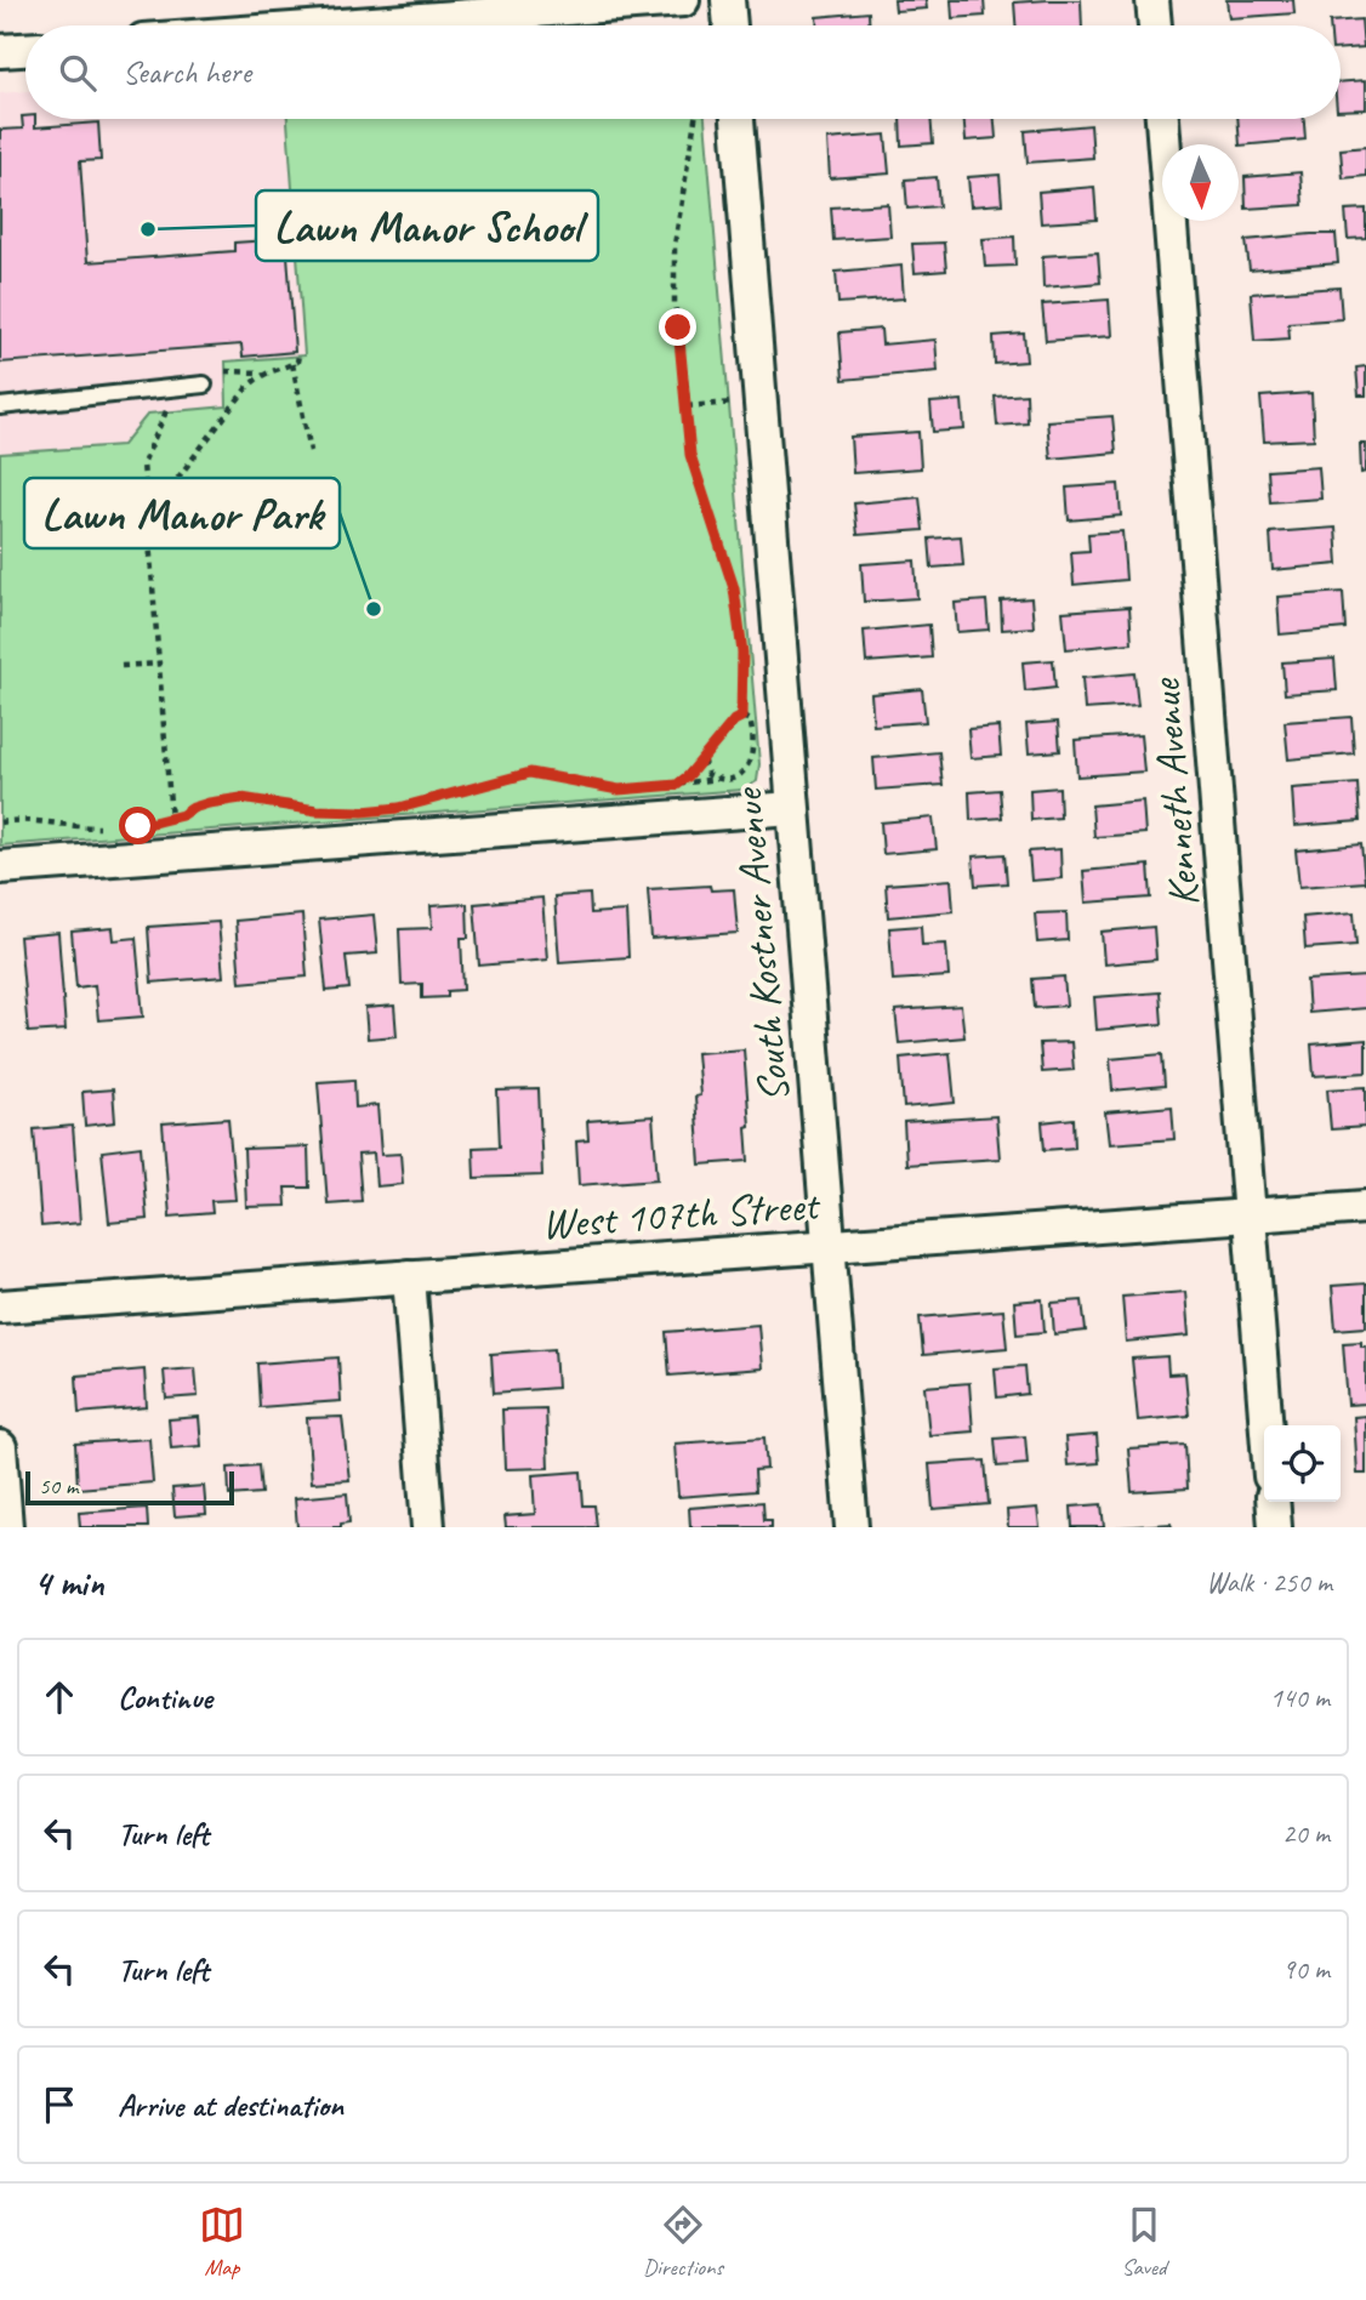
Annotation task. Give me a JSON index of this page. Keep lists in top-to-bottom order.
{
  "streets": {
    "street": ["Kenneth Avenue", "South Kostner Avenue", "West 107th Street"]
  },
  "crossings": [
    ["Kenneth Avenue", "West 107th Street"],
    ["South Kostner Avenue", "West 107th Street"]
  ],
  "places": ["Lawn Manor School", "Lawn Manor Park"],
  "scale_bar": "50 m",
  "north": "bottom",
  "page": {
    "search": "Search here",
    "scale": "50 m",
    "heading": ["4 min", "Walk · 250 m"],
    "list": [
      ["Continue", "140 m"],
      ["Turn left", "20 m"],
      ["Turn left", "90 m"],
      "Arrive at destination"
    ],
    "nav": ["Map", "Directions", "Saved"]
  }
}
